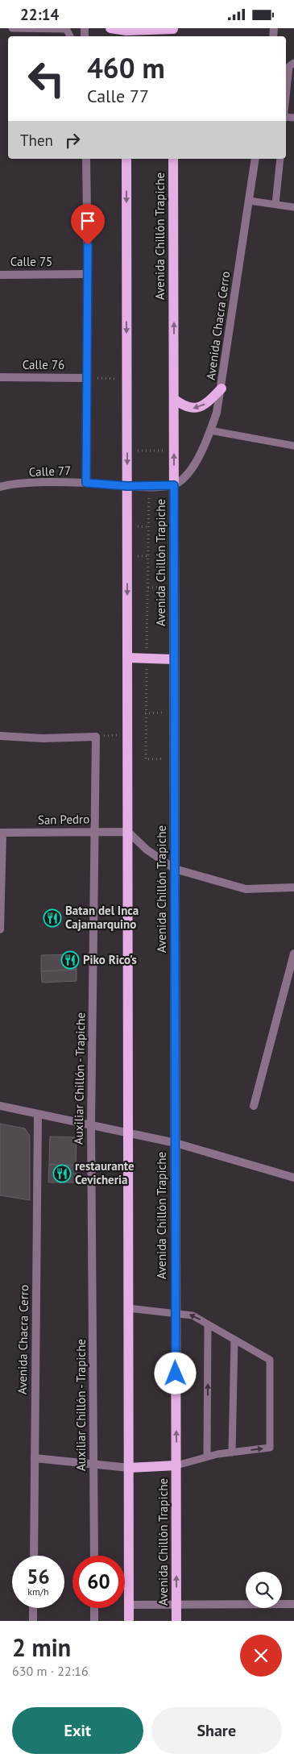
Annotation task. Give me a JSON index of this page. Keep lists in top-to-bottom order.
{
  "streets": {
    "main road": ["Avenida Chillón Trapiche"],
    "street": [
      "Calle 75",
      "Avenida Chacra Cerro",
      "Calle 76",
      "Calle 77",
      "San Pedro",
      "Auxiliar Chillón - Trapiche"
    ]
  },
  "crossings": [
    ["Avenida Chillón Trapiche", "Avenida Chacra Cerro"],
    ["Avenida Chillón Trapiche", "Calle 77"],
    ["Avenida Chacra Cerro", "Calle 77"],
    ["San Pedro", "Auxiliar Chillón - Trapiche"]
  ],
  "places": {
    "restaurant": ["Batan del Inca Cajamarquino", "Piko Rico's", "restaurante Cevicheria"]
  },
  "page": {
    "status": "22:14",
    "turn": ["460 m", "Calle 77"],
    "then": "Then",
    "speed": "56 km/h",
    "limit": "60",
    "heading": ["2 min", "630 m · 22:16"],
    "buttons": ["Exit", "Share"]
  }
}
